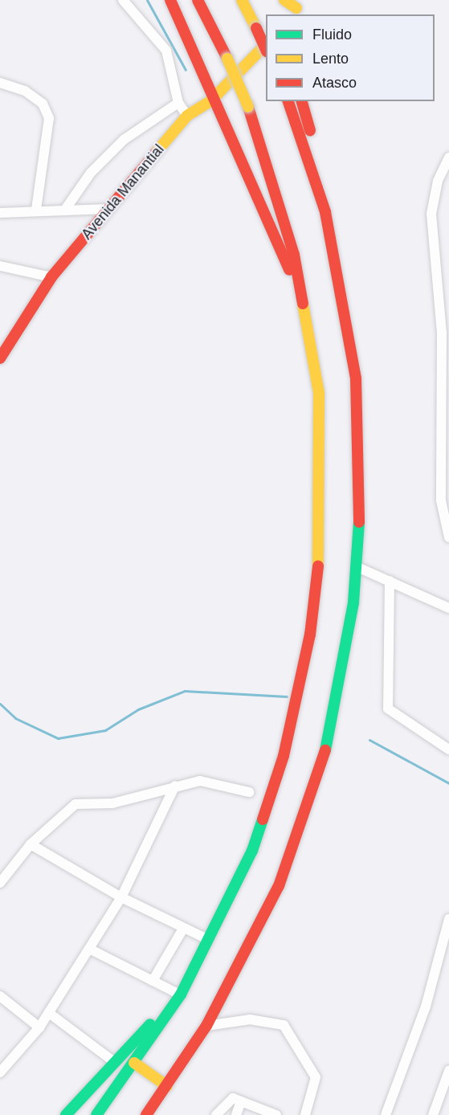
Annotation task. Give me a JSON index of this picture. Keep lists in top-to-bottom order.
{
  "streets": {
    "main road": ["Avenida Manantial"]
  },
  "legend": ["Fluido", "Lento", "Atasco"]
}
